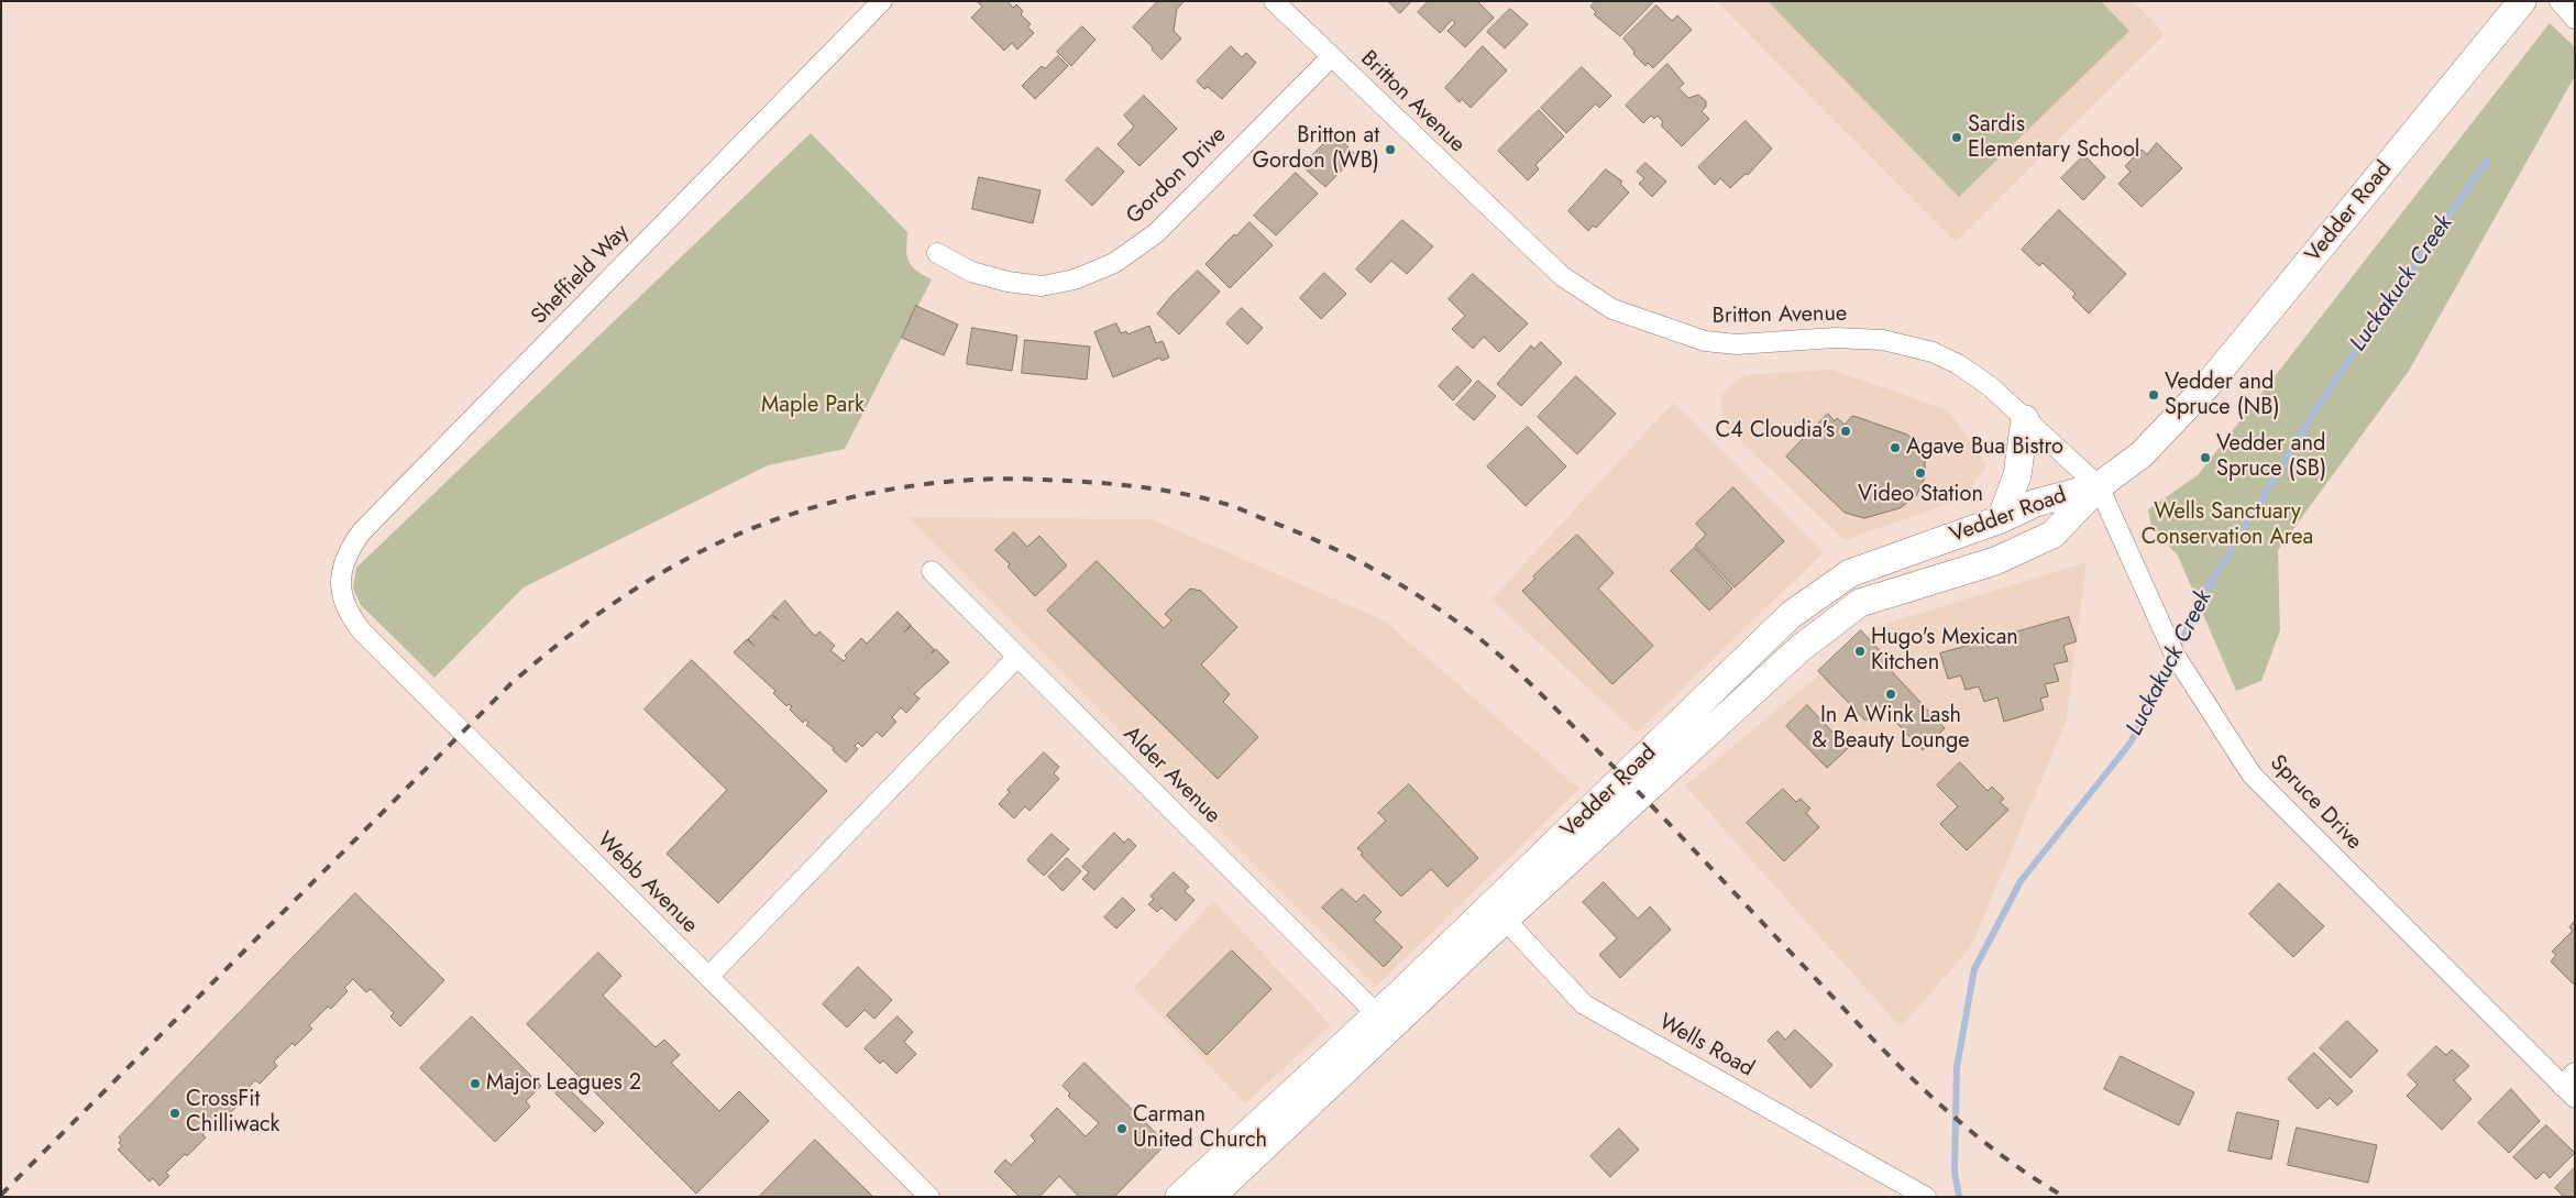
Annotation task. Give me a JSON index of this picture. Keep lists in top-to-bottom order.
{
  "streets": {
    "main road": ["Vedder Road"],
    "street": [
      "Britton Avenue",
      "Gordon Drive",
      "Sheffield Way",
      "Alder Avenue",
      "Spruce Drive",
      "Webb Avenue",
      "Wells Road"
    ]
  },
  "crossings": [
    ["Britton Avenue", "Gordon Drive"],
    ["Britton Avenue", "Vedder Road"],
    ["Britton Avenue", "Spruce Drive"],
    ["Vedder Road", "Alder Avenue"],
    ["Vedder Road", "Spruce Drive"],
    ["Vedder Road", "Wells Road"],
    ["Sheffield Way", "Webb Avenue"]
  ],
  "water": ["Luckakuck Creek"],
  "parks": ["Maple Park", "Wells Sanctuary Conservation Area"],
  "places": [
    "Sardis Elementary School",
    "Britton at Gordon (WB)",
    "Vedder and Spruce (NB)",
    "C4 Cloudia's",
    "Agave Bua Bistro",
    "Vedder and Spruce (SB)",
    "Video Station",
    "Hugo's Mexican Kitchen",
    "In A Wink Lash & Beauty Lounge",
    "Major Leagues 2",
    "CrossFit Chilliwack",
    "Carman United Church"
  ]
}
